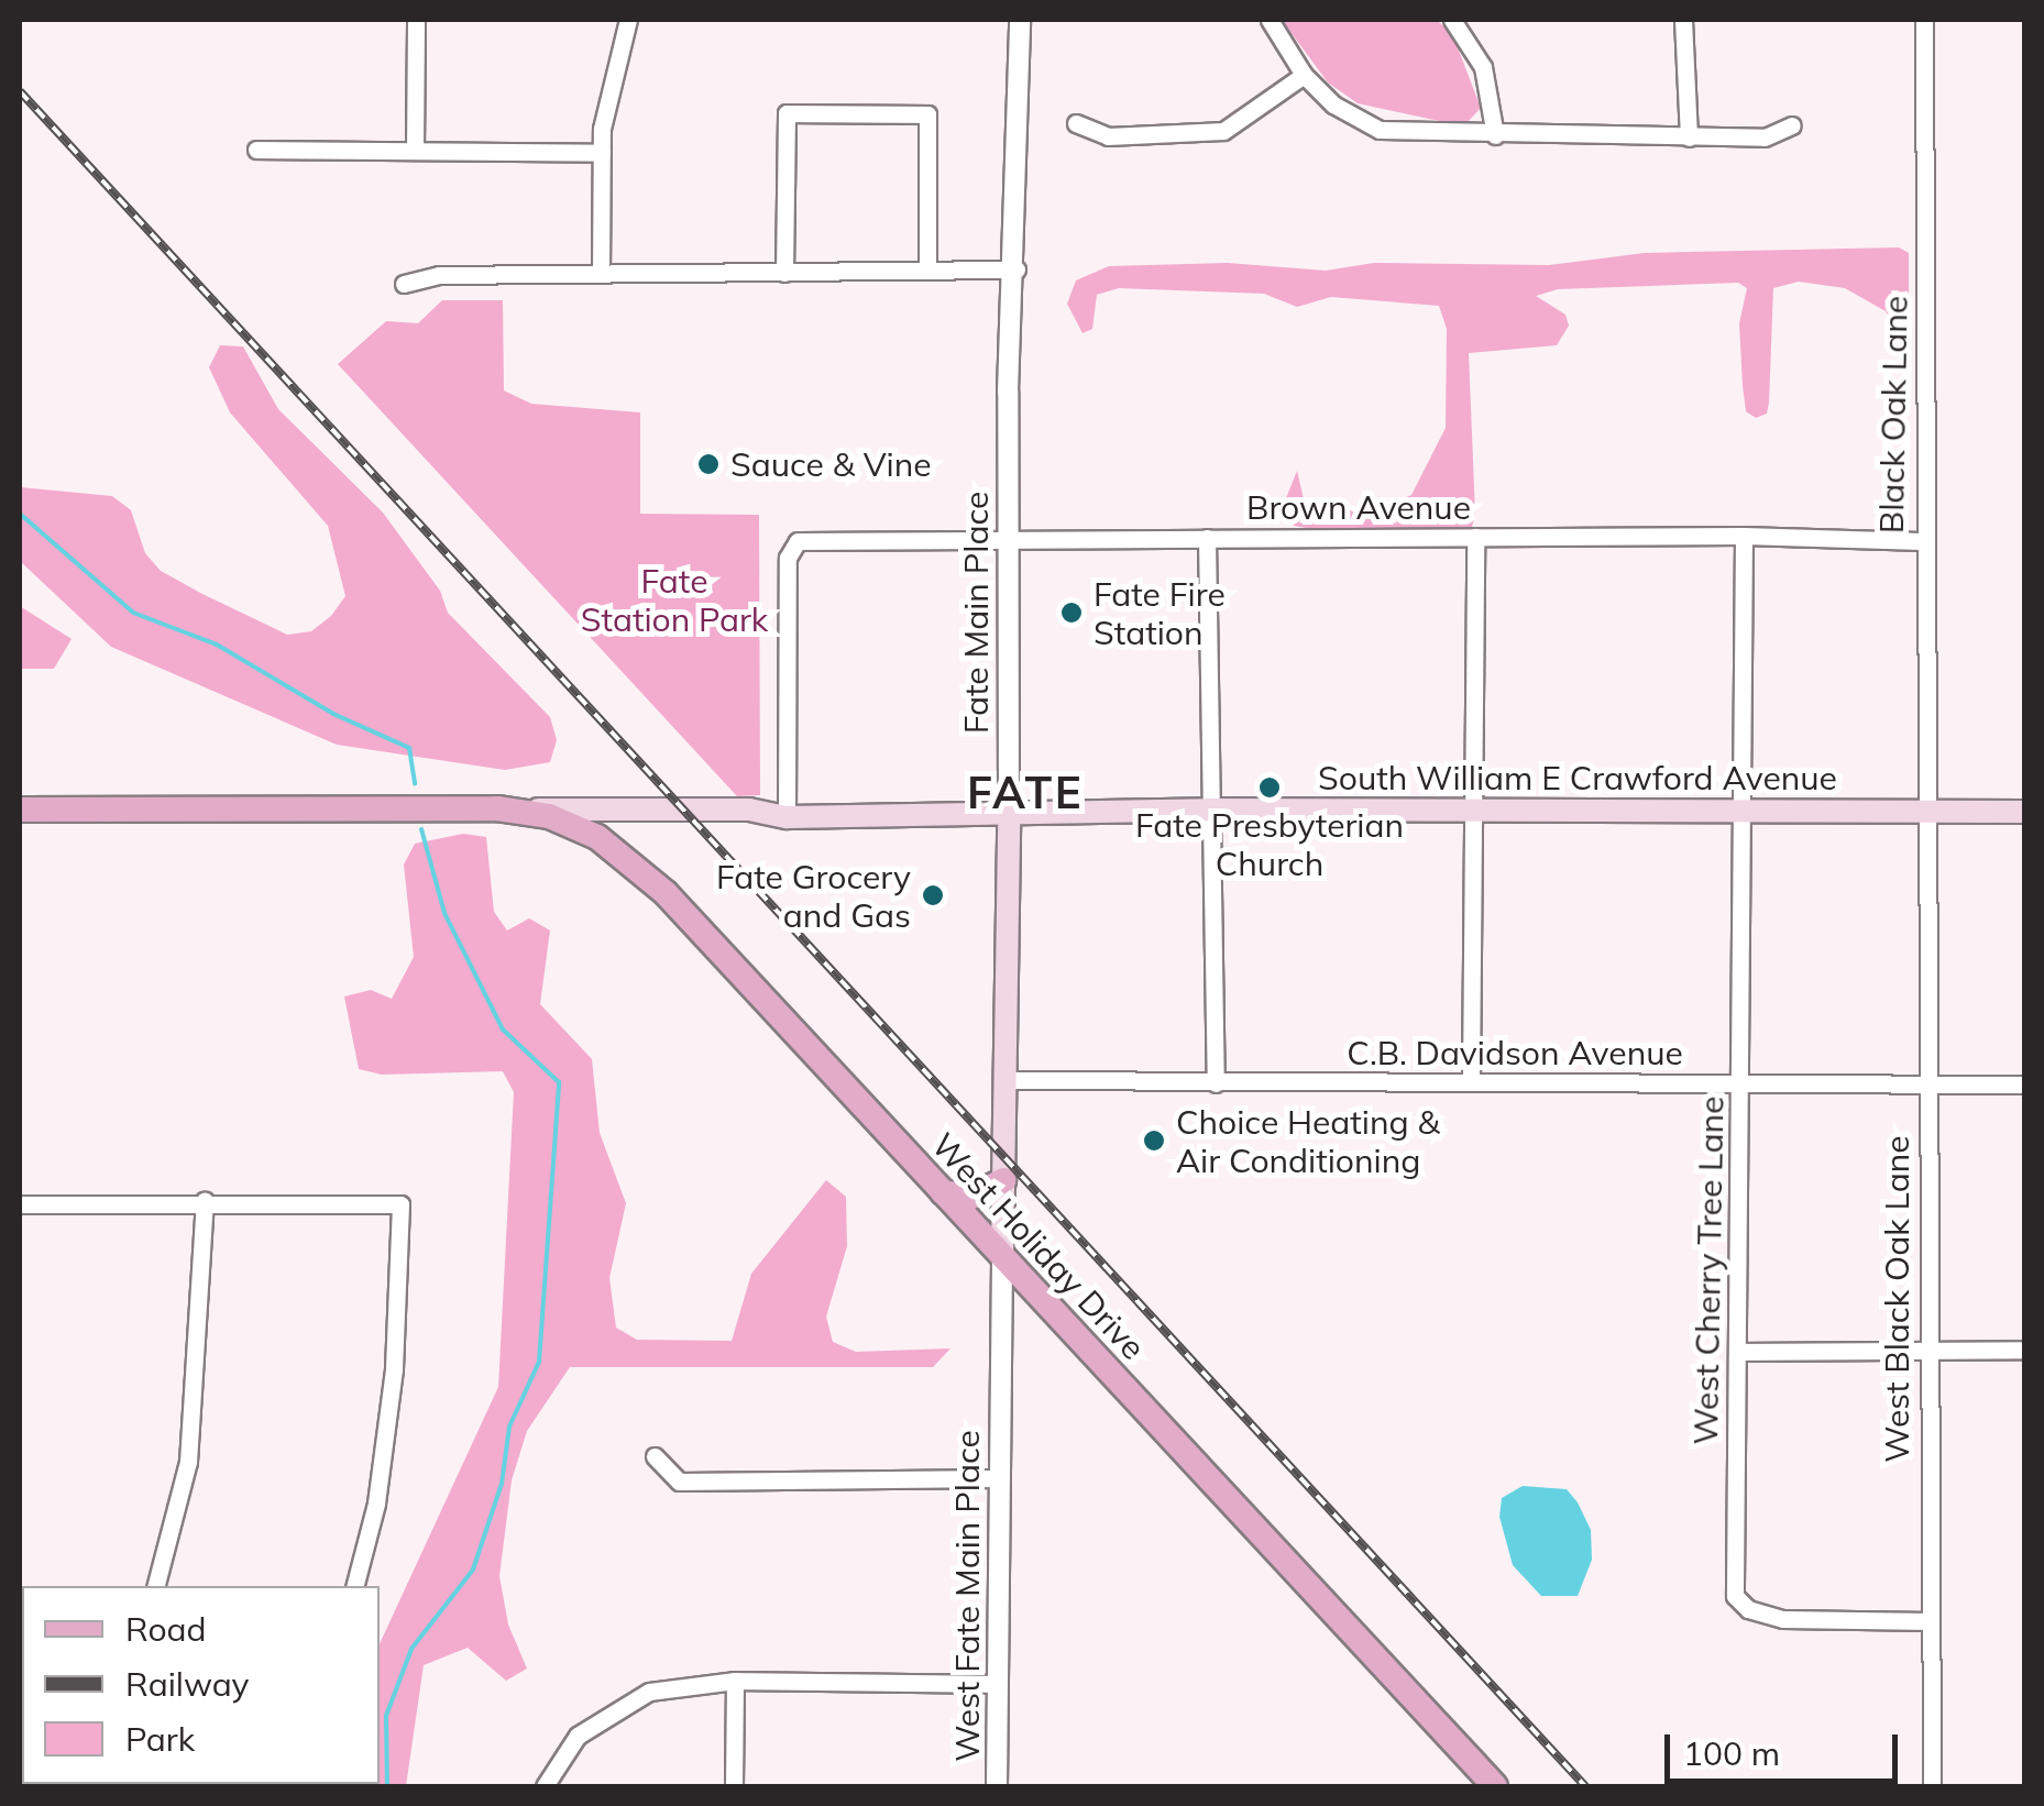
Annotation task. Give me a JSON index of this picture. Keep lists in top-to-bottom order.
{
  "streets": {
    "main road": ["Fate Main Place", "South William E Crawford Avenue", "West Holiday Drive"],
    "street": [
      "Black Oak Lane",
      "Brown Avenue",
      "C.B. Davidson Avenue",
      "West Cherry Tree Lane",
      "West Black Oak Lane",
      "West Fate Main Place"
    ]
  },
  "crossings": [
    ["Black Oak Lane", "Brown Avenue"],
    ["Black Oak Lane", "South William E Crawford Avenue"],
    ["Black Oak Lane", "West Black Oak Lane"],
    ["Brown Avenue", "Fate Main Place"],
    ["Brown Avenue", "South William E Crawford Avenue"],
    ["Brown Avenue", "West Cherry Tree Lane"],
    ["Fate Main Place", "South William E Crawford Avenue"],
    ["Fate Main Place", "C.B. Davidson Avenue"],
    ["Fate Main Place", "West Holiday Drive"],
    ["Fate Main Place", "West Fate Main Place"],
    ["South William E Crawford Avenue", "West Holiday Drive"],
    ["South William E Crawford Avenue", "West Cherry Tree Lane"],
    ["South William E Crawford Avenue", "West Black Oak Lane"],
    ["C.B. Davidson Avenue", "West Cherry Tree Lane"],
    ["C.B. Davidson Avenue", "West Black Oak Lane"],
    ["West Cherry Tree Lane", "West Black Oak Lane"]
  ],
  "districts": ["FATE"],
  "parks": ["Fate Station Park"],
  "places": [
    "Sauce & Vine",
    "Fate Fire Station",
    "Fate Presbyterian Church",
    "Fate Grocery and Gas",
    "Choice Heating & Air Conditioning"
  ],
  "legend": ["Road", "Railway", "Park"],
  "scale_bar": "100 m"
}
